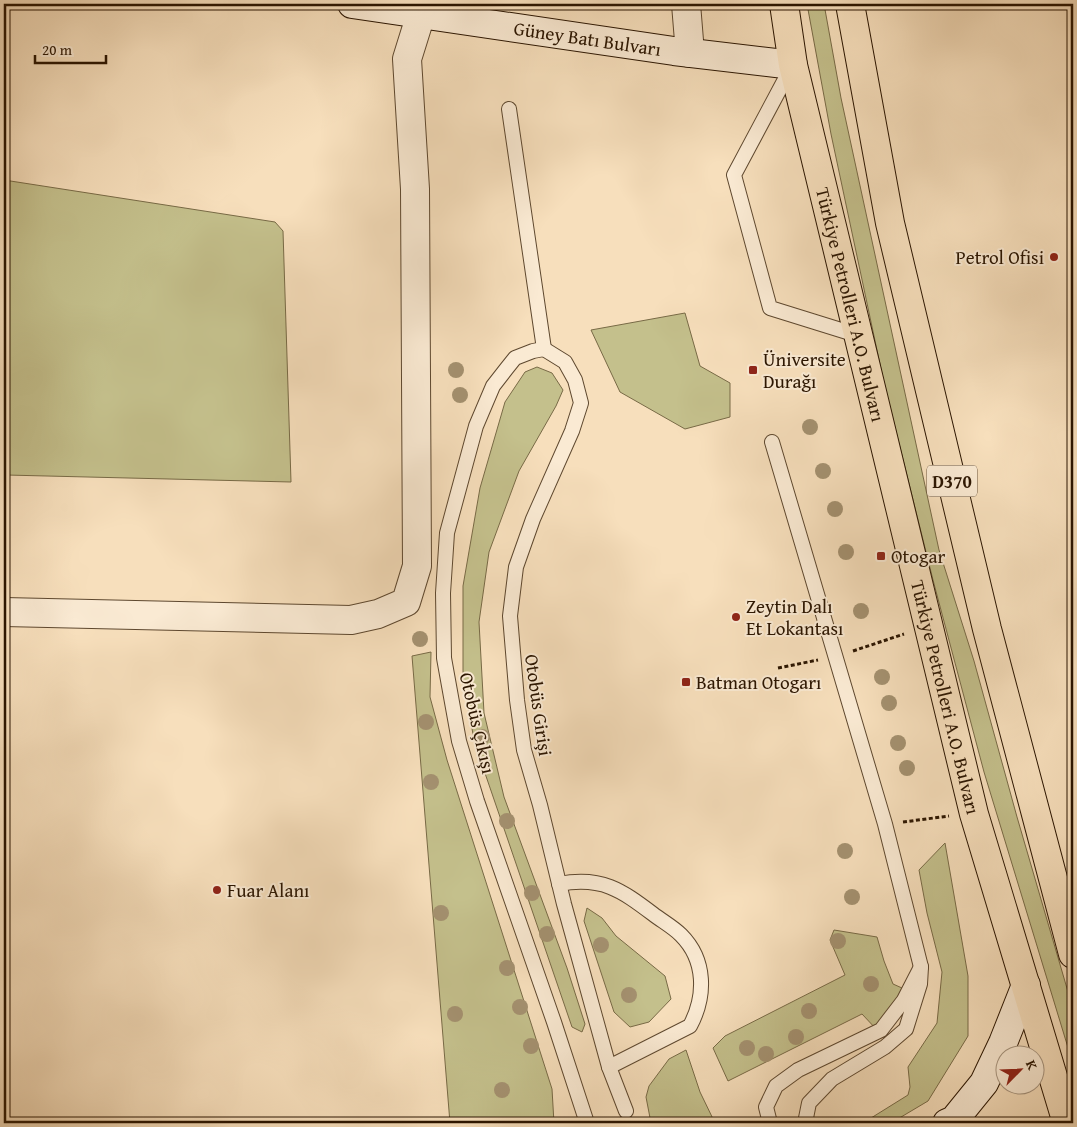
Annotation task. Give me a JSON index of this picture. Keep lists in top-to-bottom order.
{
  "streets": {
    "highway": ["Türkiye Petrolleri A.O. Bulvarı", "D370"],
    "street": ["Güney Batı Bulvarı"],
    "lane": ["Otobüs Girişi", "Otobüs Çıkışı"]
  },
  "crossings": [
    ["Güney Batı Bulvarı", "Türkiye Petrolleri A.O. Bulvarı"],
    ["Otobüs Girişi", "Otobüs Çıkışı"]
  ],
  "places": {
    "other": ["Petrol Ofisi", "Zeytin Dalı Et Lokantası", "Fuar Alanı"],
    "transit": ["Üniversite Durağı", "Otogar", "Batman Otogarı"]
  },
  "scale_bar": "20 m",
  "north": "top right"
}
